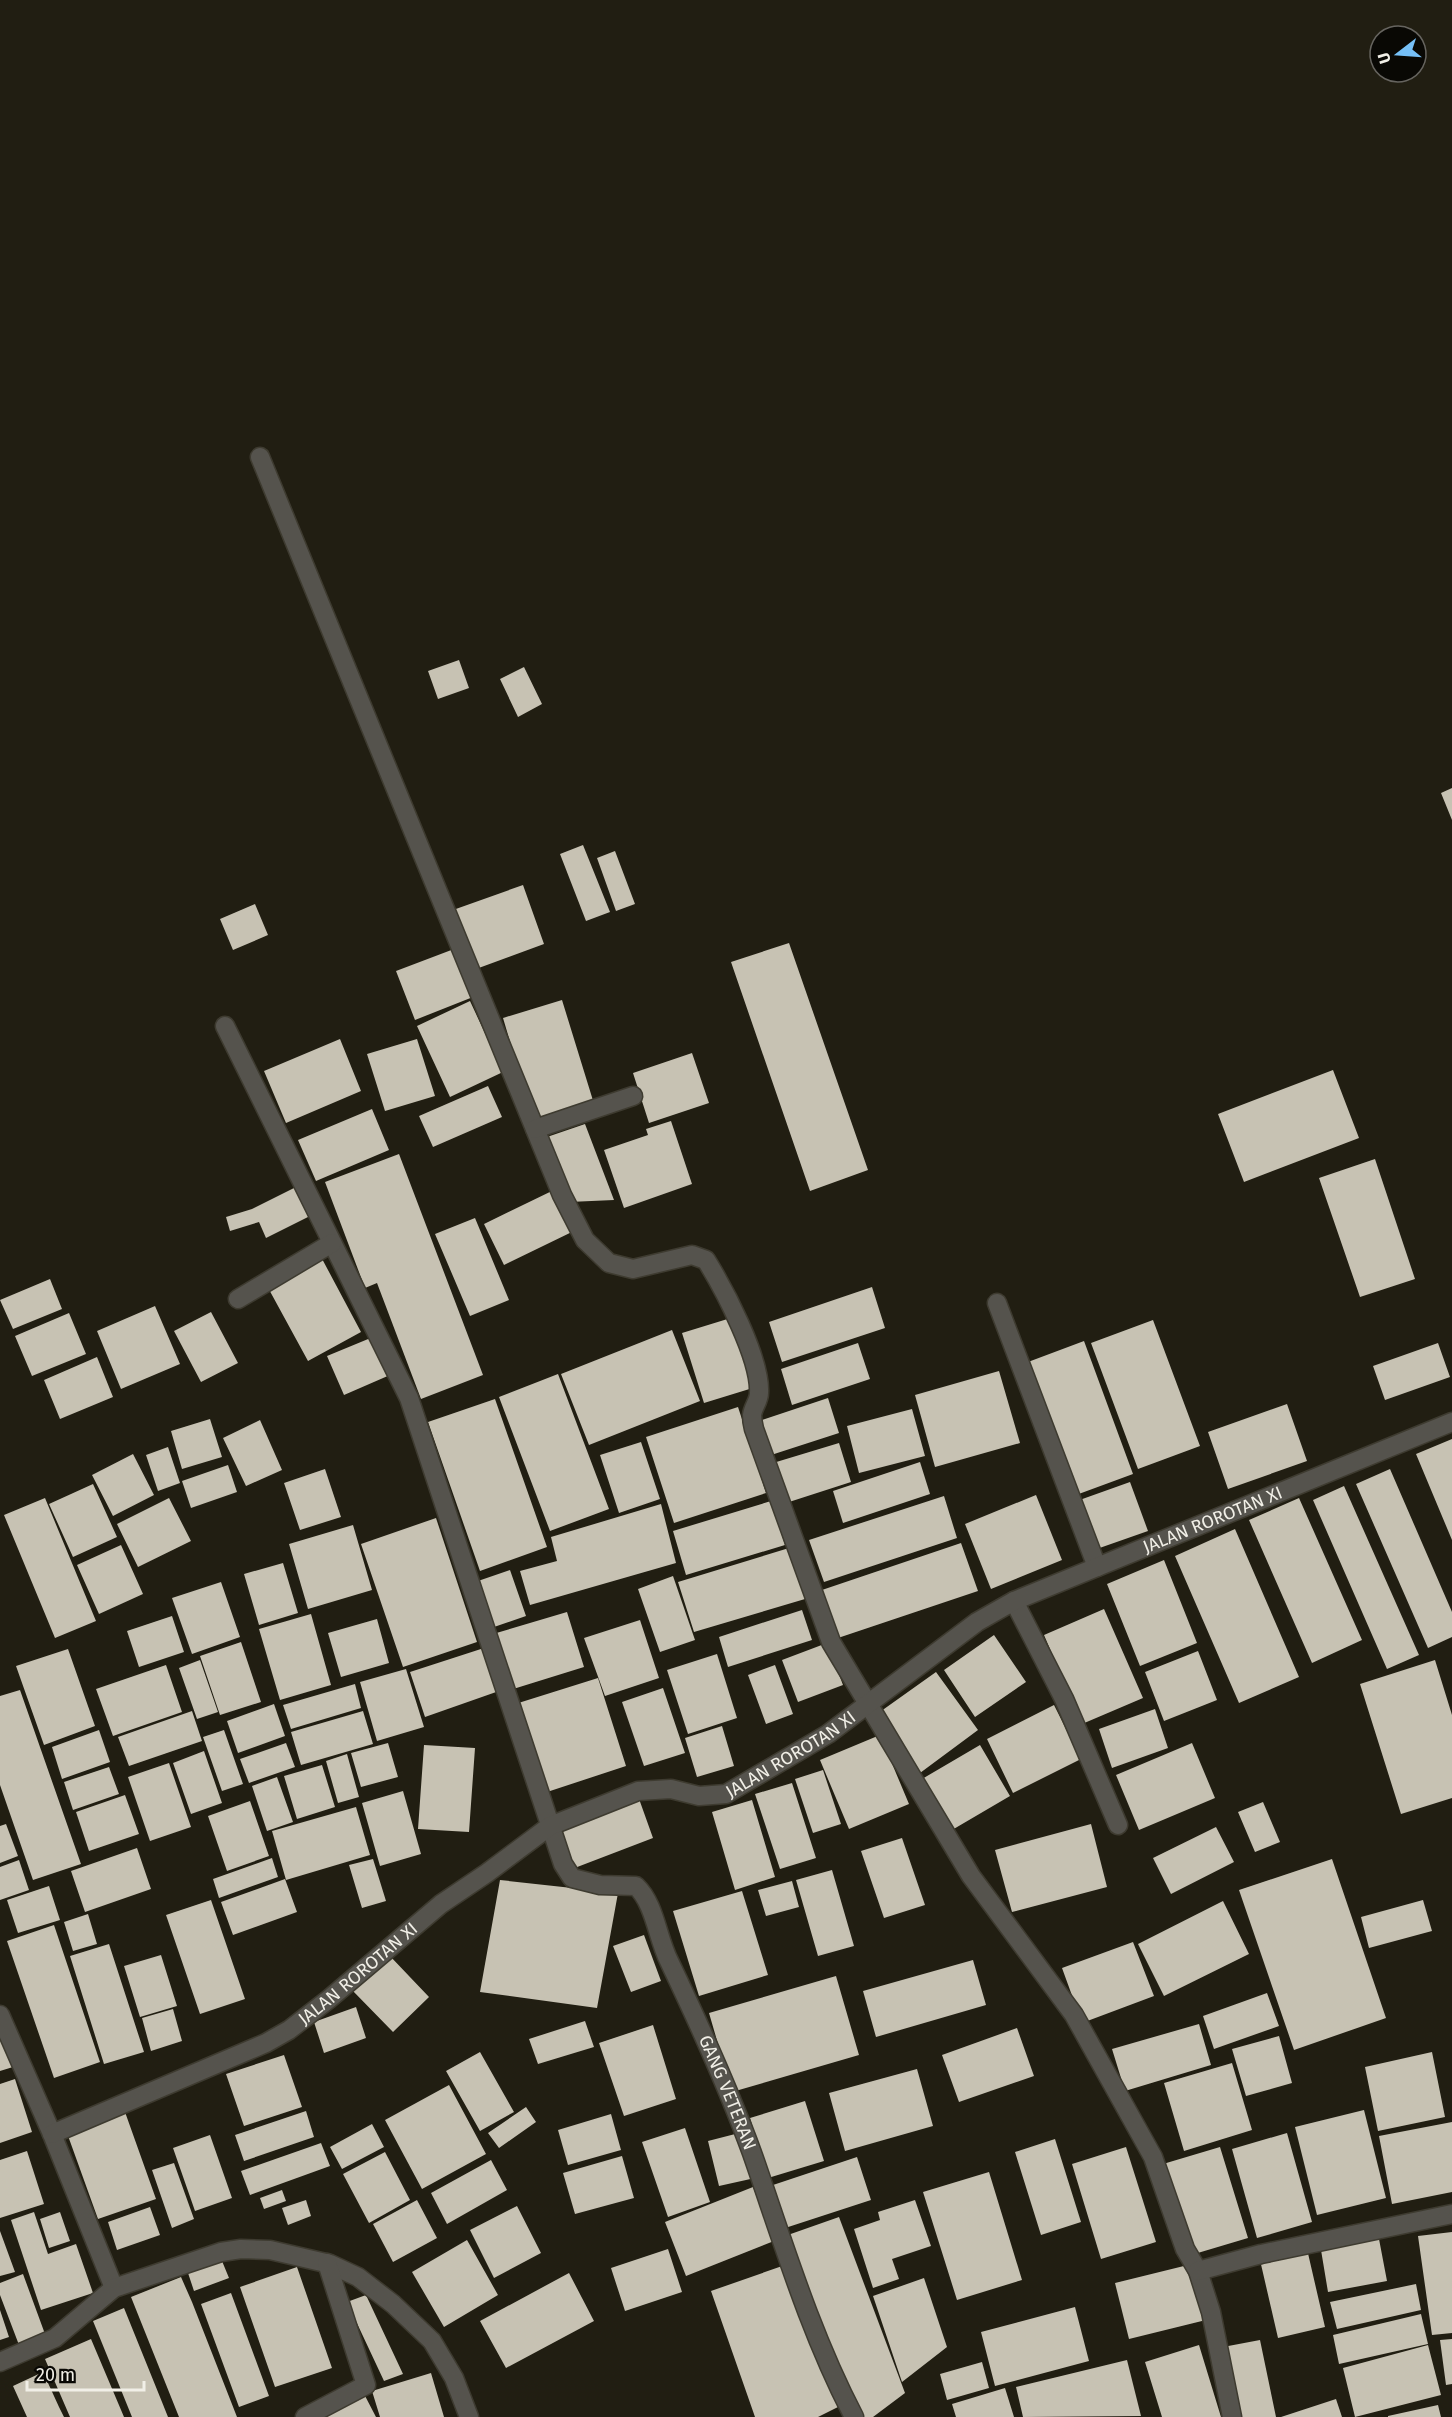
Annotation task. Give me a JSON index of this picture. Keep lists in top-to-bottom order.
{
  "streets": {
    "street": ["JALAN ROROTAN XI", "GANG VETERAN"]
  },
  "crossings": [
    ["JALAN ROROTAN XI", "GANG VETERAN"]
  ],
  "scale_bar": "20 m",
  "north": "left"
}
